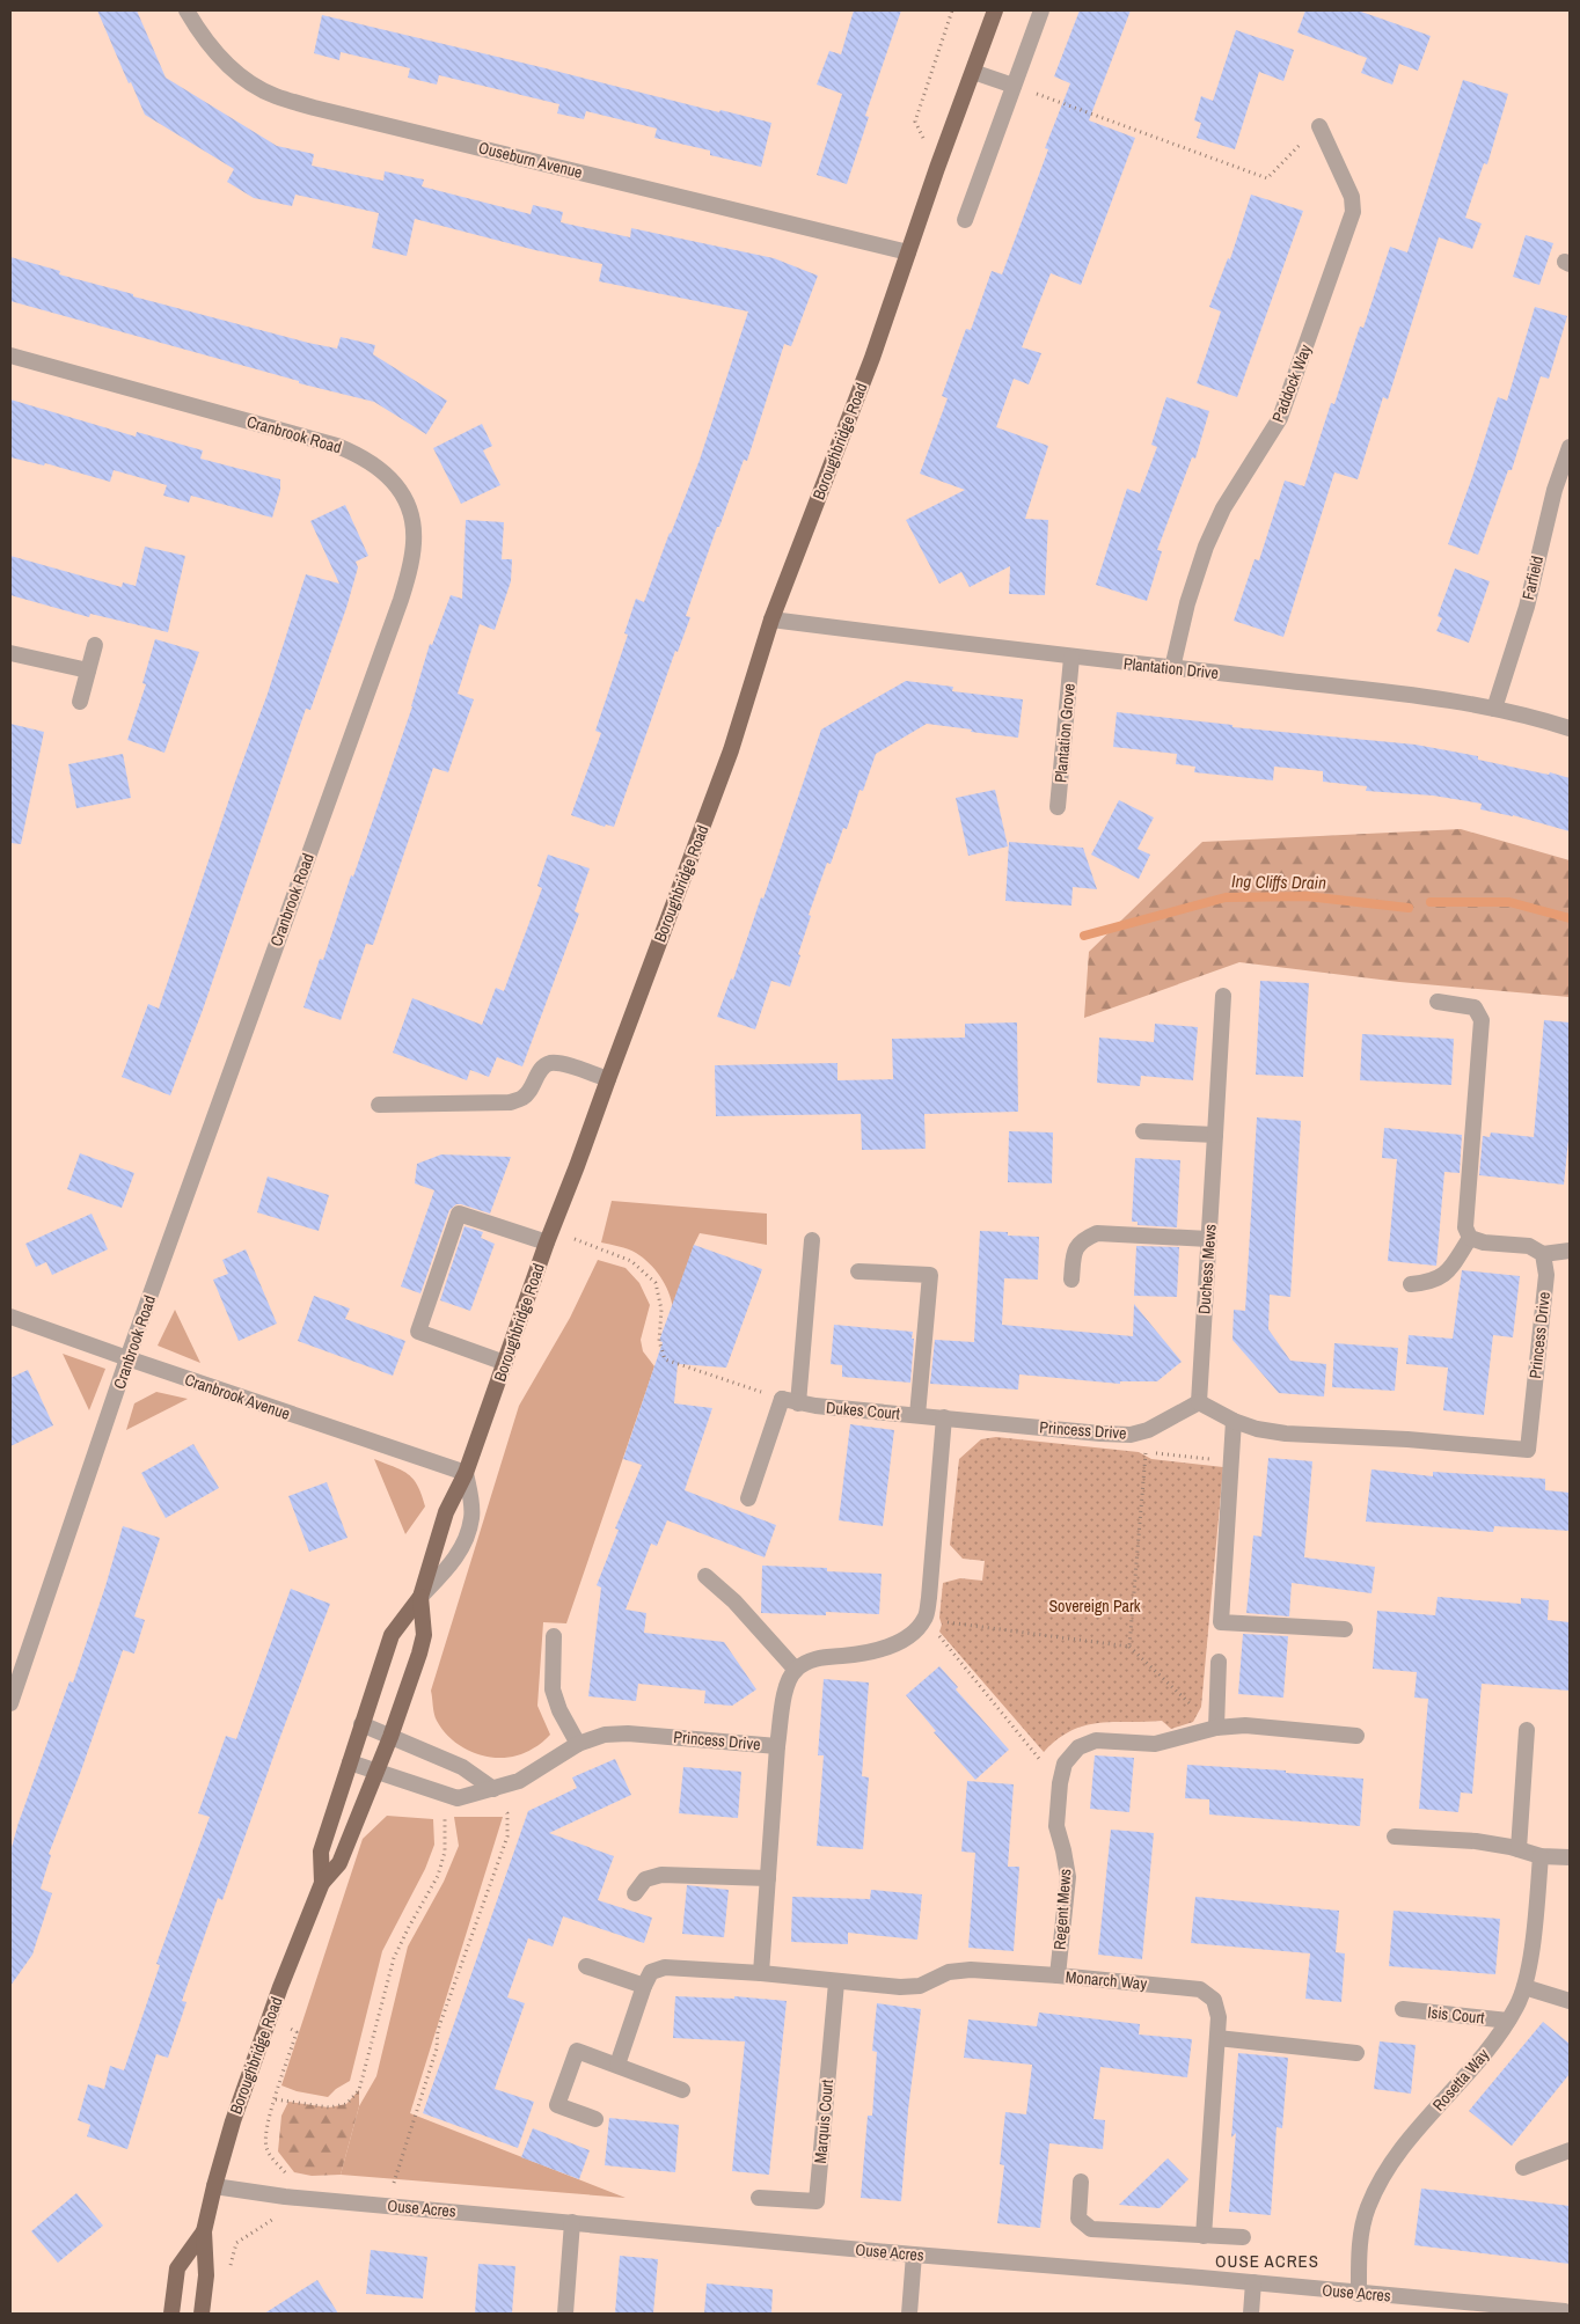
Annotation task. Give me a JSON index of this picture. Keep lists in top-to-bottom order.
{
  "streets": {
    "main road": ["Boroughbridge Road"],
    "street": [
      "Ouseburn Avenue",
      "Paddock Way",
      "Cranbrook Road",
      "Farfield",
      "Plantation Drive",
      "Plantation Grove",
      "Duchess Mews",
      "Princess Drive",
      "Cranbrook Avenue",
      "Dukes Court",
      "Regent Mews",
      "Monarch Way",
      "Isis Court",
      "Rosetta Way",
      "Marquis Court",
      "Ouse Acres"
    ]
  },
  "crossings": [
    ["Ouseburn Avenue", "Boroughbridge Road"],
    ["Paddock Way", "Plantation Drive"],
    ["Cranbrook Road", "Cranbrook Avenue"],
    ["Boroughbridge Road", "Plantation Drive"],
    ["Boroughbridge Road", "Princess Drive"],
    ["Boroughbridge Road", "Cranbrook Avenue"],
    ["Boroughbridge Road", "Ouse Acres"],
    ["Farfield", "Plantation Drive"],
    ["Plantation Drive", "Plantation Grove"],
    ["Duchess Mews", "Princess Drive"],
    ["Princess Drive", "Dukes Court"],
    ["Regent Mews", "Monarch Way"],
    ["Monarch Way", "Marquis Court"],
    ["Isis Court", "Rosetta Way"],
    ["Rosetta Way", "Ouse Acres"]
  ],
  "districts": ["OUSE ACRES"],
  "water": ["Ing Cliffs Drain"],
  "parks": ["Sovereign Park"]
}
